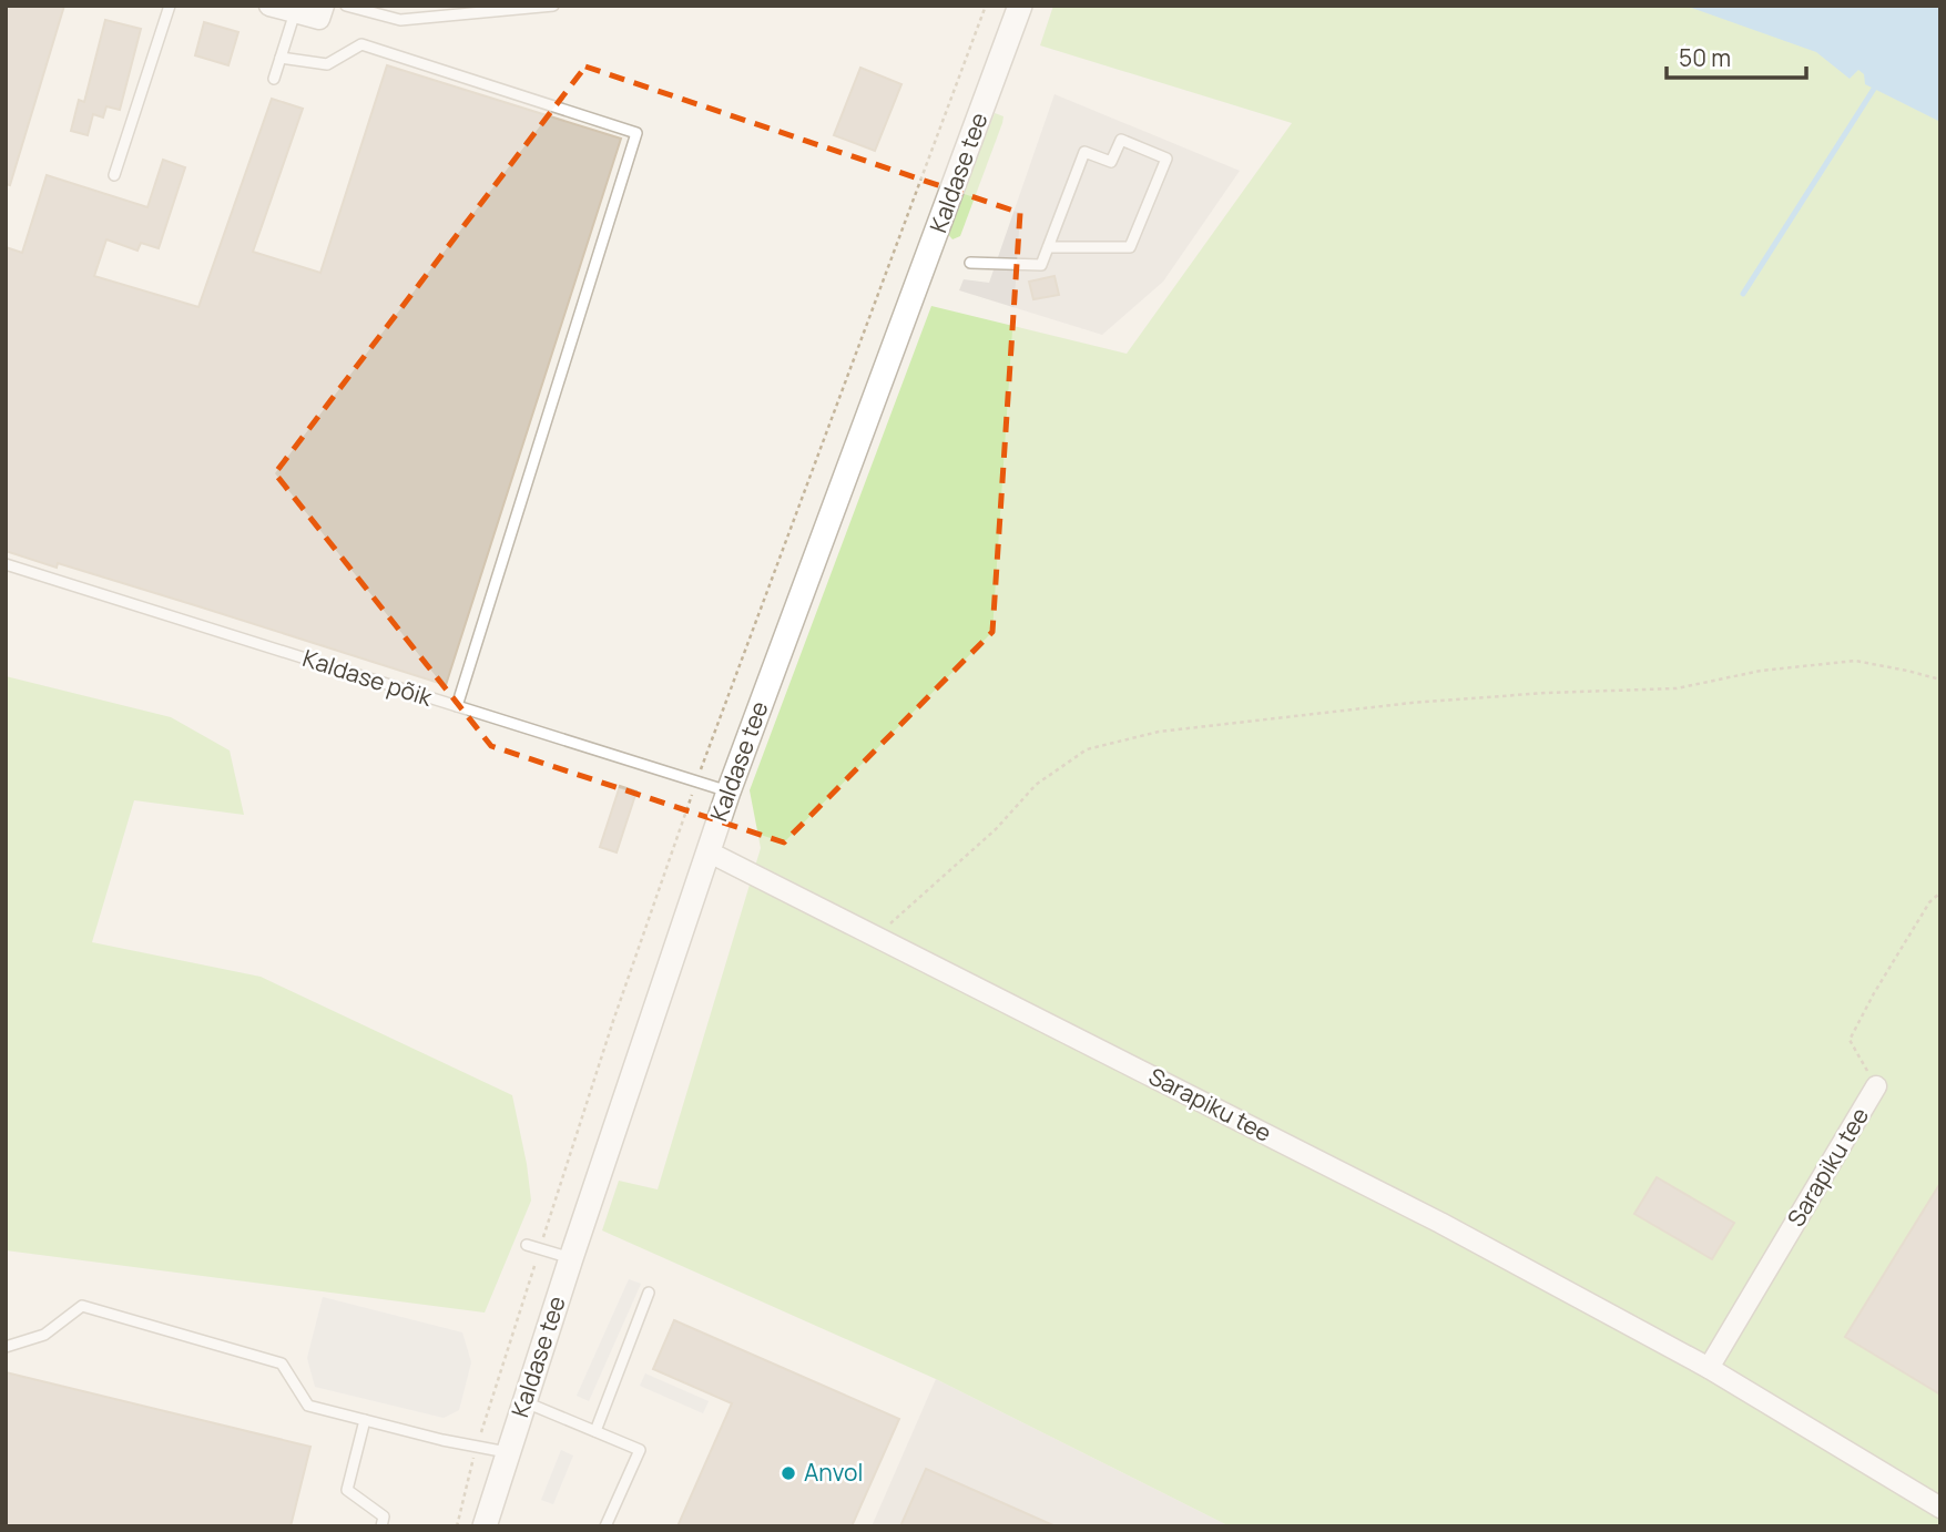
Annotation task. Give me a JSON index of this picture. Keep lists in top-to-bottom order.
{
  "streets": {
    "street": ["Kaldase tee", "Sarapiku tee"],
    "lane": ["Kaldase põik"]
  },
  "crossings": [
    ["Kaldase tee", "Kaldase põik"],
    ["Kaldase tee", "Sarapiku tee"]
  ],
  "places": ["Anvol"],
  "scale_bar": "50 m"
}
